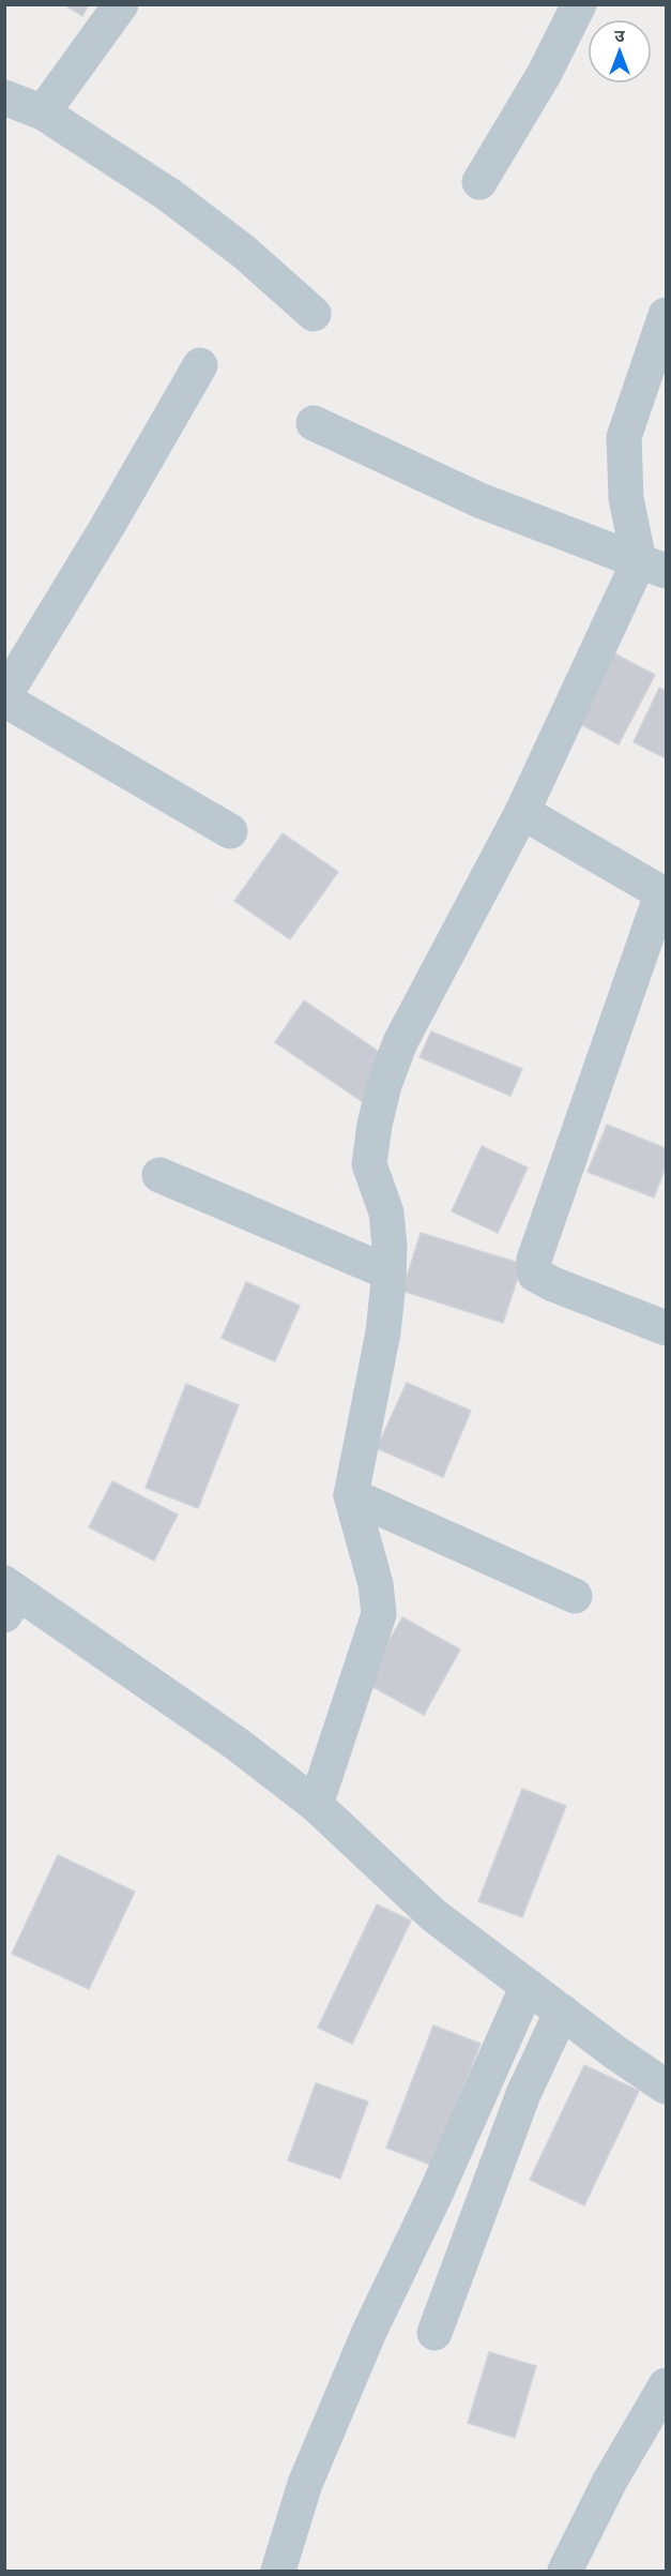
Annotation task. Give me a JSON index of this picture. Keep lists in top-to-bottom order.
{
  "north": "top"
}
